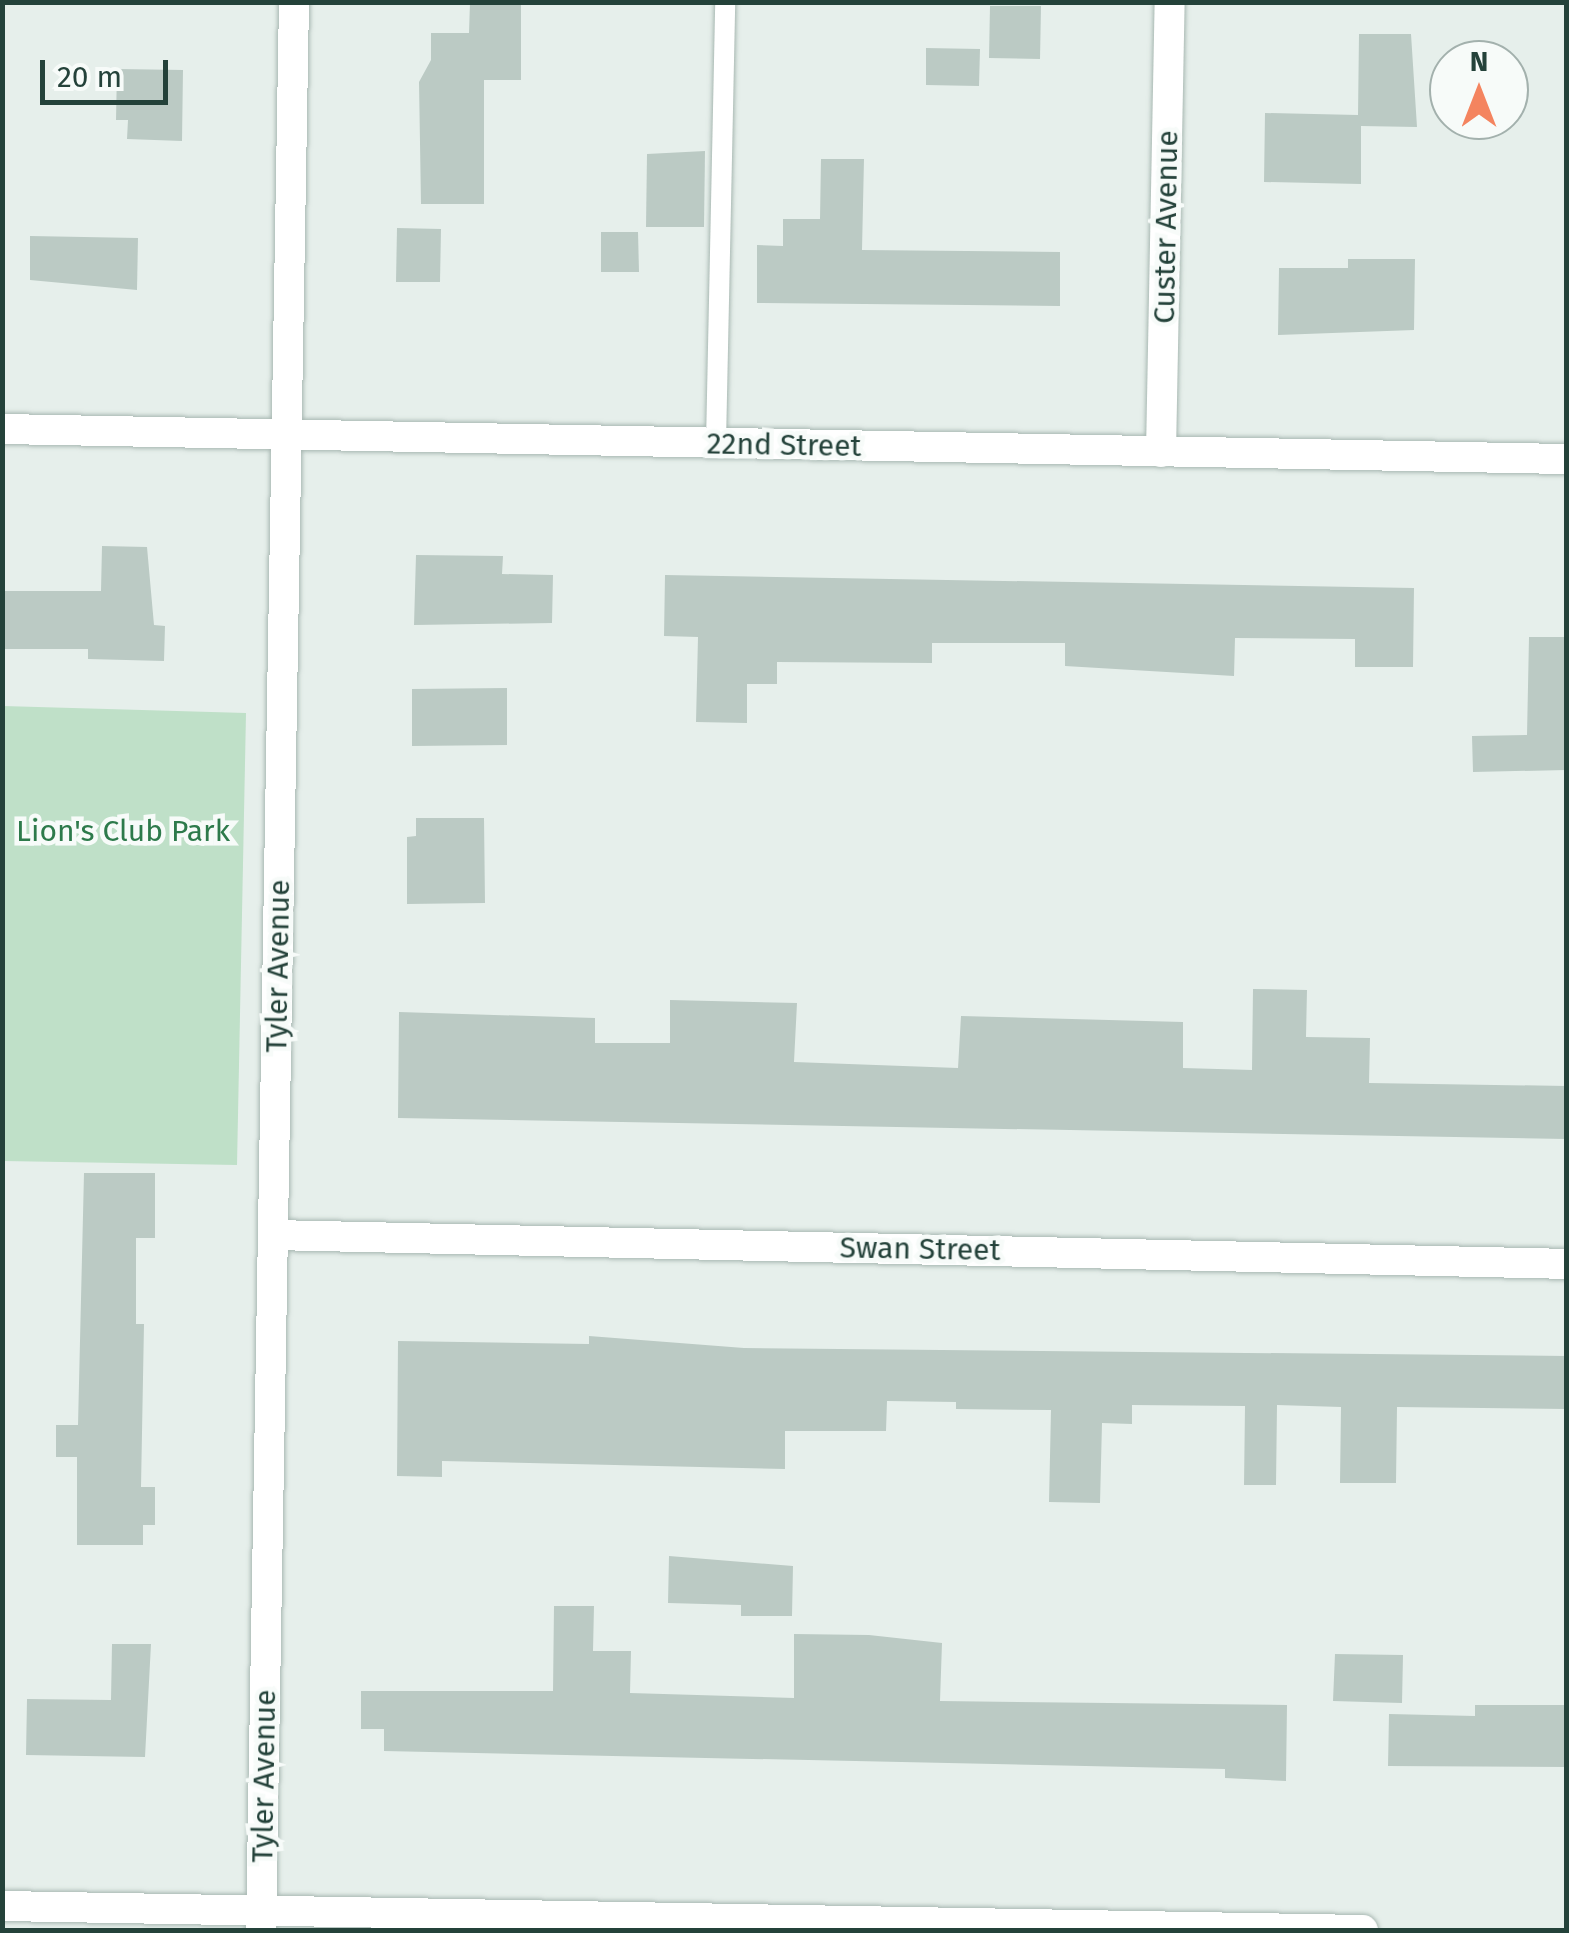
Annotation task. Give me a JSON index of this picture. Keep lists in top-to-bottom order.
{
  "streets": {
    "street": [
      "Custer Avenue",
      "22nd Street",
      "Tyler Avenue",
      "Swan Street"
    ]
  },
  "crossings": [
    ["Custer Avenue", "22nd Street"],
    ["22nd Street", "Tyler Avenue"],
    ["Tyler Avenue", "Swan Street"]
  ],
  "parks": ["Lion's Club Park"],
  "scale_bar": "20 m",
  "north": "top"
}
